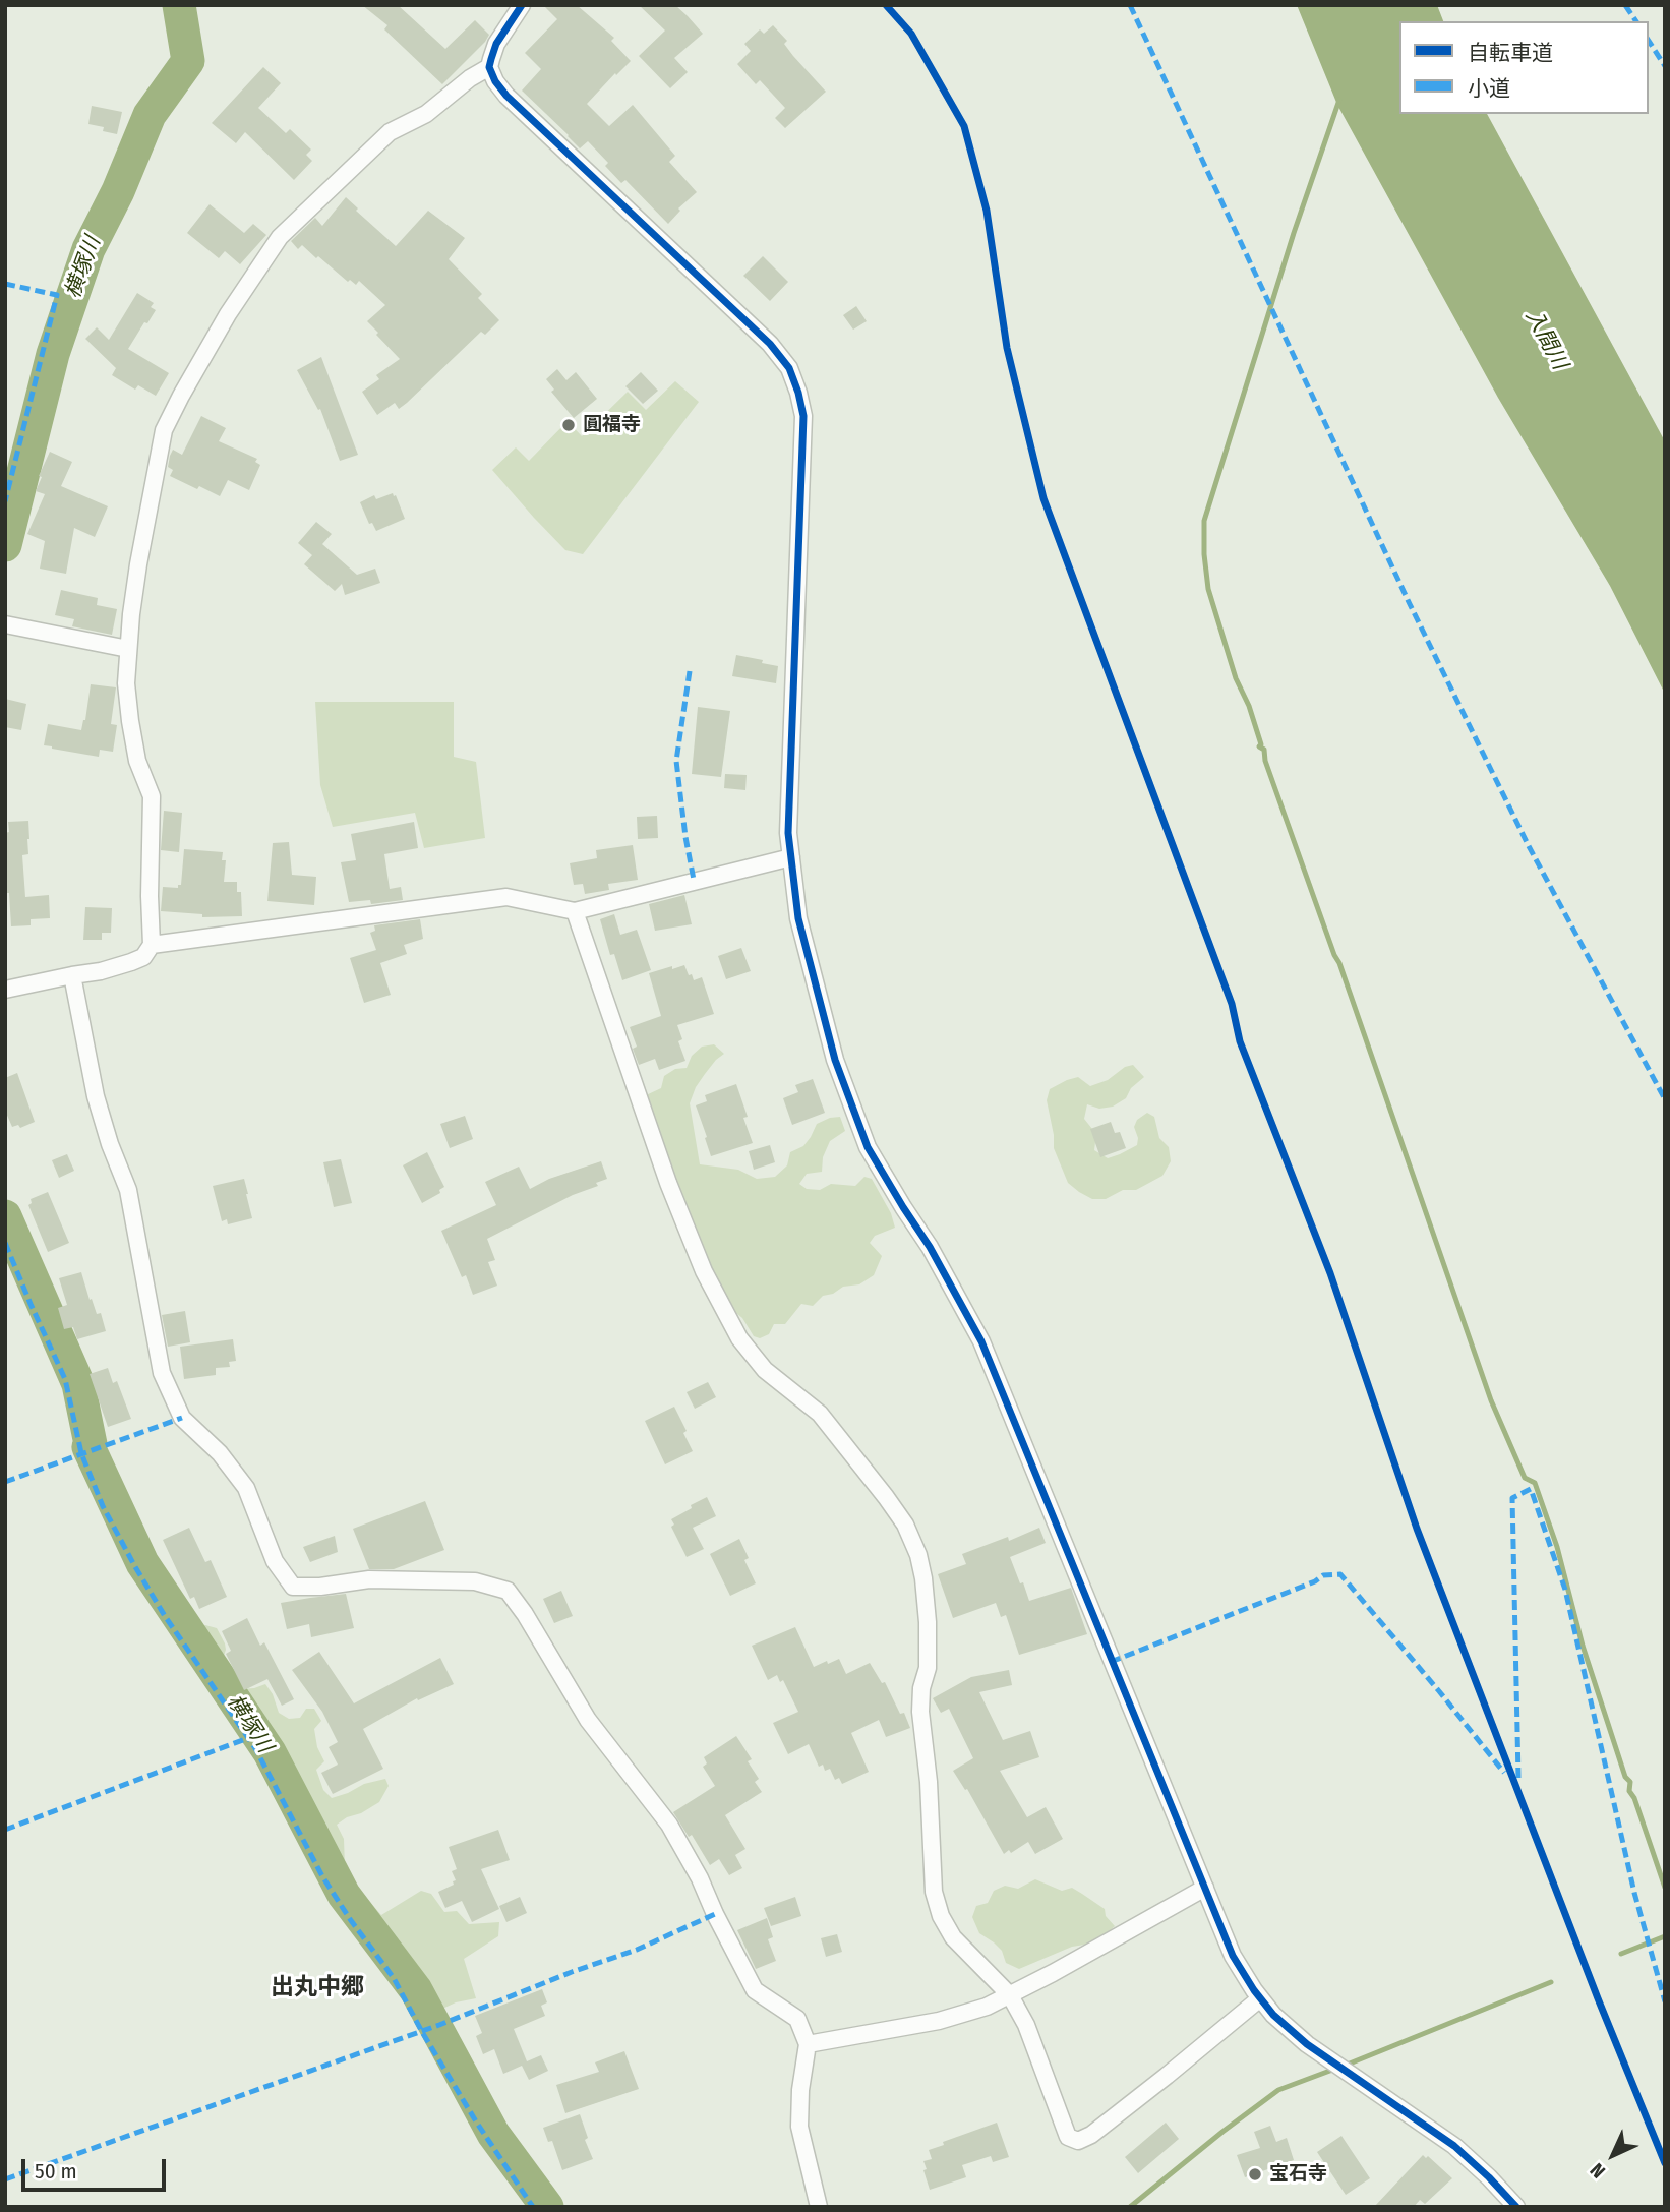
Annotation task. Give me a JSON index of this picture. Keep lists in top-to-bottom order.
{
  "districts": ["出丸中郷"],
  "water": ["横塚川", "入間川"],
  "places": ["圓福寺", "宝石寺"],
  "legend": ["自転車道", "小道"],
  "scale_bar": "50 m",
  "north": "bottom left"
}
